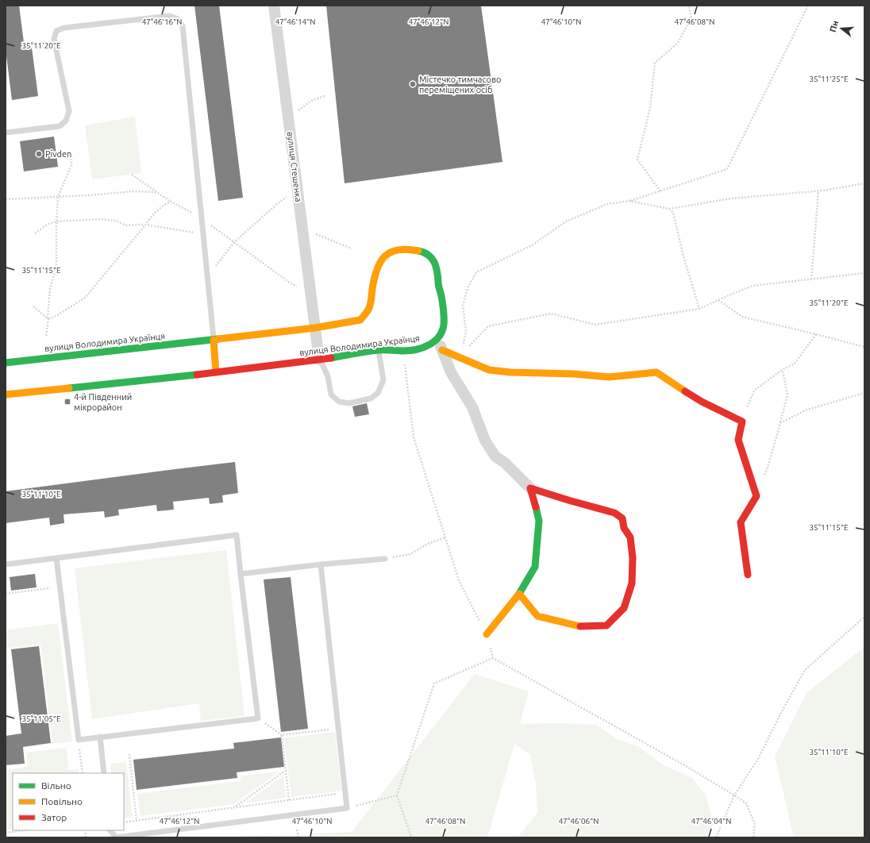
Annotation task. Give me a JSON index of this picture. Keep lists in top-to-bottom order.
{
  "streets": {
    "street": ["вулиця Стешенка", "вулиця Володимира Українця"]
  },
  "crossings": [
    ["вулиця Стешенка", "вулиця Володимира Українця"]
  ],
  "places": {
    "other": ["Містечко тимчасово переміщених осіб", "Pivden"],
    "transit": ["4-й Південний мікрорайон"]
  },
  "legend": ["Вільно", "Повільно", "Затор"],
  "north": "left",
  "coordinates": [
    "47°46'16\"N",
    "47°46'14\"N",
    "47°46'12\"N",
    "47°46'10\"N",
    "47°46'08\"N",
    "35°11'20\"E",
    "35°11'25\"E",
    "35°11'15\"E",
    "35°11'10\"E",
    "35°11'05\"E",
    "47°46'06\"N",
    "47°46'04\"N"
  ]
}
